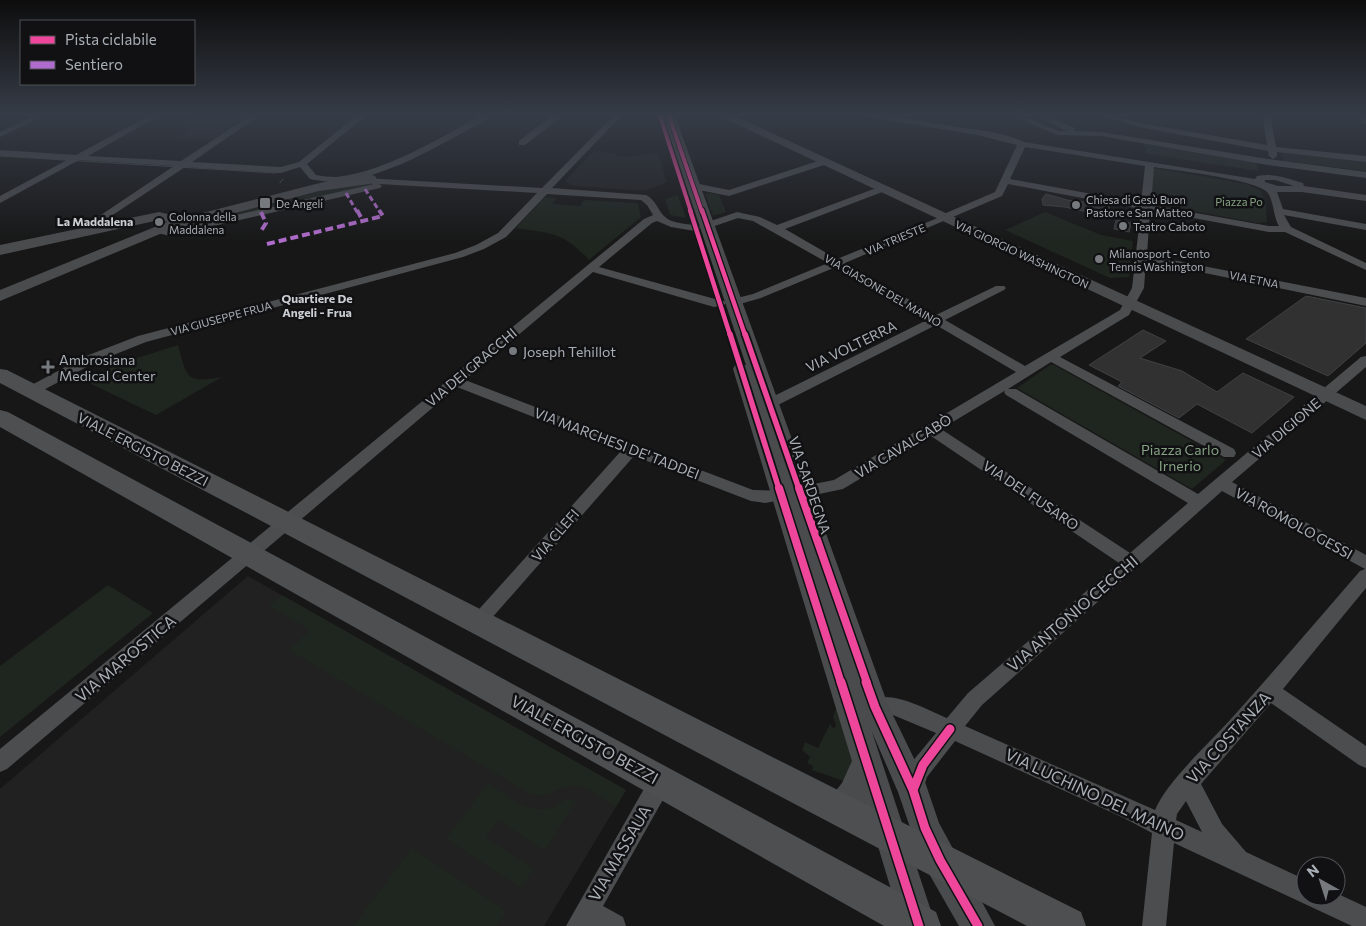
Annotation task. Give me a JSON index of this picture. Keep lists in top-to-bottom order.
{
  "streets": {
    "main road": ["VIALE ERGISTO BEZZI"],
    "street": [
      "VIA TRIESTE",
      "VIA GIORGIO WASHINGTON",
      "VIA ETNA",
      "VIA GIASONE DEL MAINO",
      "VIA GIUSEPPE FRUA",
      "VIA VOLTERRA",
      "VIA DEI GRACCHI",
      "VIA DIGIONE",
      "VIA MARCHESI DE' TADDEI",
      "VIA CAVALCABÒ",
      "VIA SARDEGNA",
      "VIA DEL FUSARO",
      "VIA ROMOLO GESSI",
      "VIA CLEFI",
      "VIA ANTONIO CECCHI",
      "VIA MAROSTICA",
      "VIA COSTANZA",
      "VIA LUCHINO DEL MAINO",
      "VIA MASSAUA"
    ]
  },
  "crossings": [
    ["VIA TRIESTE", "VIA GIORGIO WASHINGTON"],
    ["VIA TRIESTE", "VIA GIASONE DEL MAINO"],
    ["VIA TRIESTE", "VIA SARDEGNA"],
    ["VIA GIORGIO WASHINGTON", "VIA DIGIONE"],
    ["VIA GIASONE DEL MAINO", "VIA VOLTERRA"],
    ["VIA GIASONE DEL MAINO", "VIA SARDEGNA"],
    ["VIA GIUSEPPE FRUA", "VIALE ERGISTO BEZZI"],
    ["VIA VOLTERRA", "VIA SARDEGNA"],
    ["VIA DEI GRACCHI", "VIA MARCHESI DE' TADDEI"],
    ["VIA DEI GRACCHI", "VIALE ERGISTO BEZZI"],
    ["VIA DIGIONE", "VIA ROMOLO GESSI"],
    ["VIA MARCHESI DE' TADDEI", "VIA CAVALCABÒ"],
    ["VIA MARCHESI DE' TADDEI", "VIA SARDEGNA"],
    ["VIA MARCHESI DE' TADDEI", "VIA CLEFI"],
    ["VIA CAVALCABÒ", "VIA SARDEGNA"],
    ["VIA CAVALCABÒ", "VIA DEL FUSARO"],
    ["VIALE ERGISTO BEZZI", "VIA SARDEGNA"],
    ["VIALE ERGISTO BEZZI", "VIA CLEFI"],
    ["VIALE ERGISTO BEZZI", "VIA MAROSTICA"],
    ["VIALE ERGISTO BEZZI", "VIA MASSAUA"],
    ["VIA SARDEGNA", "VIA ANTONIO CECCHI"],
    ["VIA DEL FUSARO", "VIA ANTONIO CECCHI"],
    ["VIA ANTONIO CECCHI", "VIA LUCHINO DEL MAINO"],
    ["VIA COSTANZA", "VIA LUCHINO DEL MAINO"]
  ],
  "districts": ["La Maddalena", "Quartiere De Angeli - Frua"],
  "parks": ["Piazza Po", "Piazza Carlo Irnerio"],
  "places": {
    "transit": ["De Angeli"],
    "other": [
      "Chiesa di Gesù Buon Pastore e San Matteo",
      "Colonna della Maddalena",
      "Teatro Caboto",
      "Milanosport - Cento Tennis Washington",
      "Joseph Tehillot"
    ],
    "health": ["Ambrosiana Medical Center"]
  },
  "legend": ["Pista ciclabile", "Sentiero"],
  "north": "top left"
}
